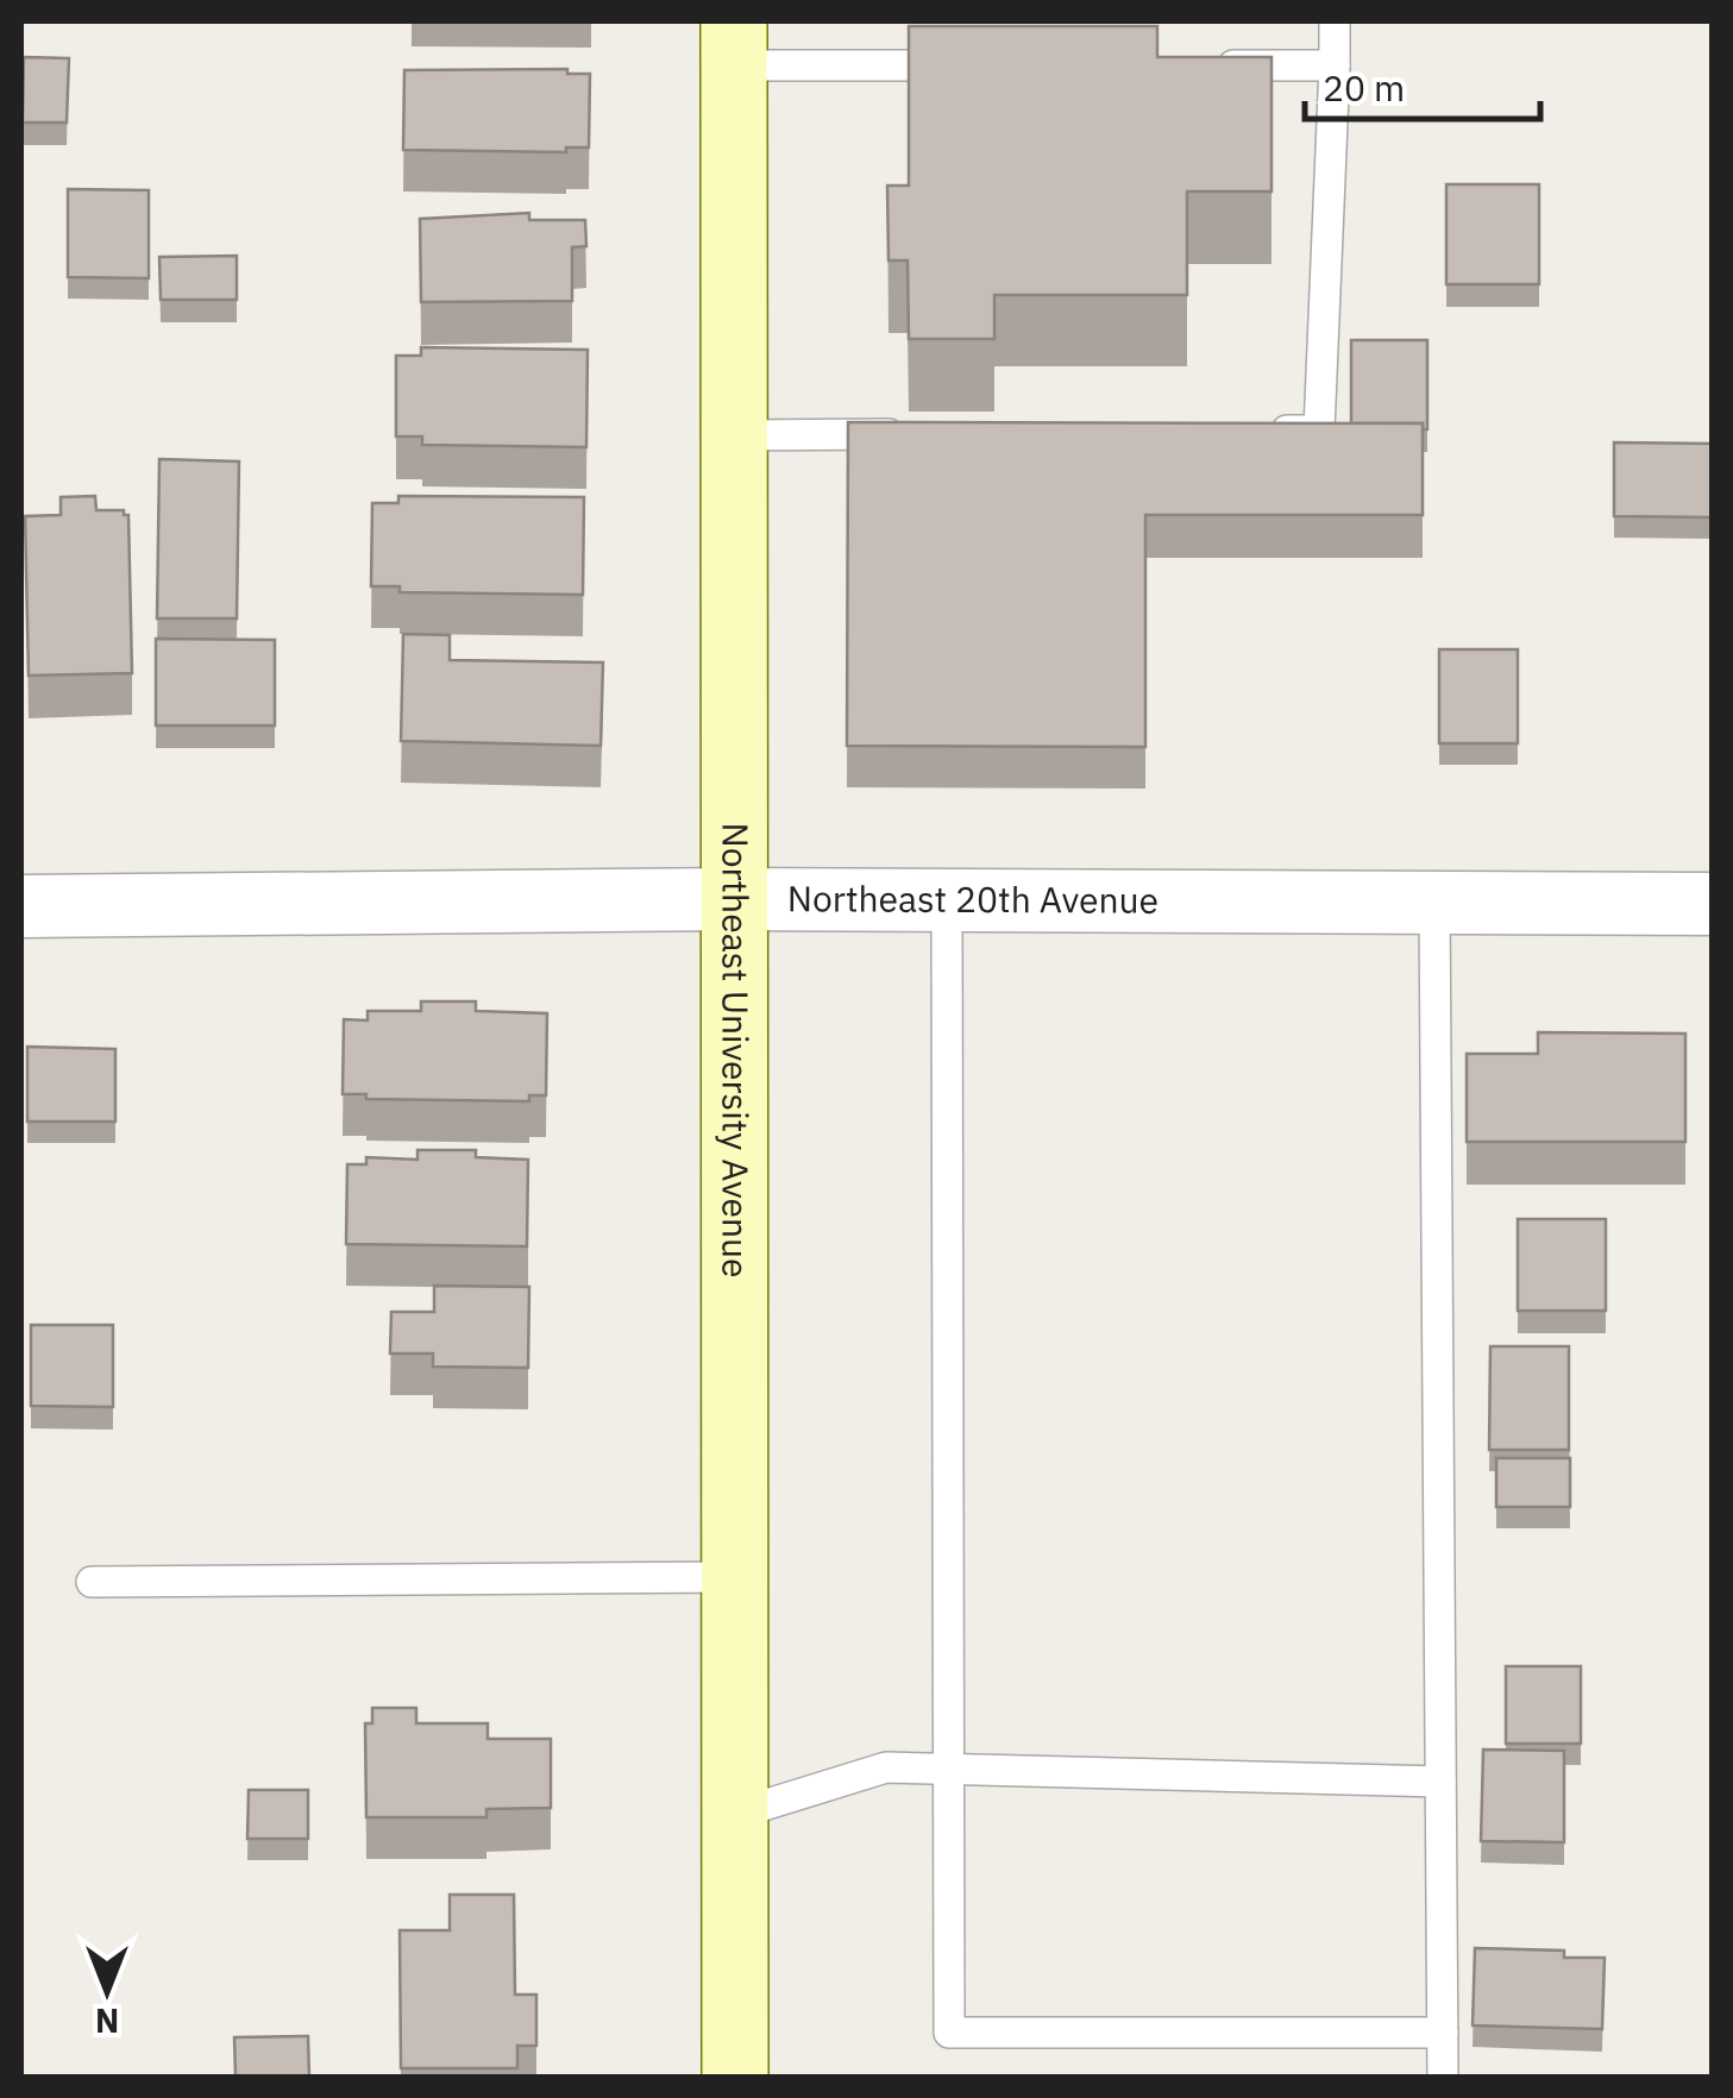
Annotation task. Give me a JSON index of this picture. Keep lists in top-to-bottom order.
{
  "streets": {
    "main road": ["Northeast University Avenue"],
    "street": ["Northeast 20th Avenue"]
  },
  "crossings": [
    ["Northeast 20th Avenue", "Northeast University Avenue"]
  ],
  "scale_bar": "20 m",
  "north": "bottom"
}
